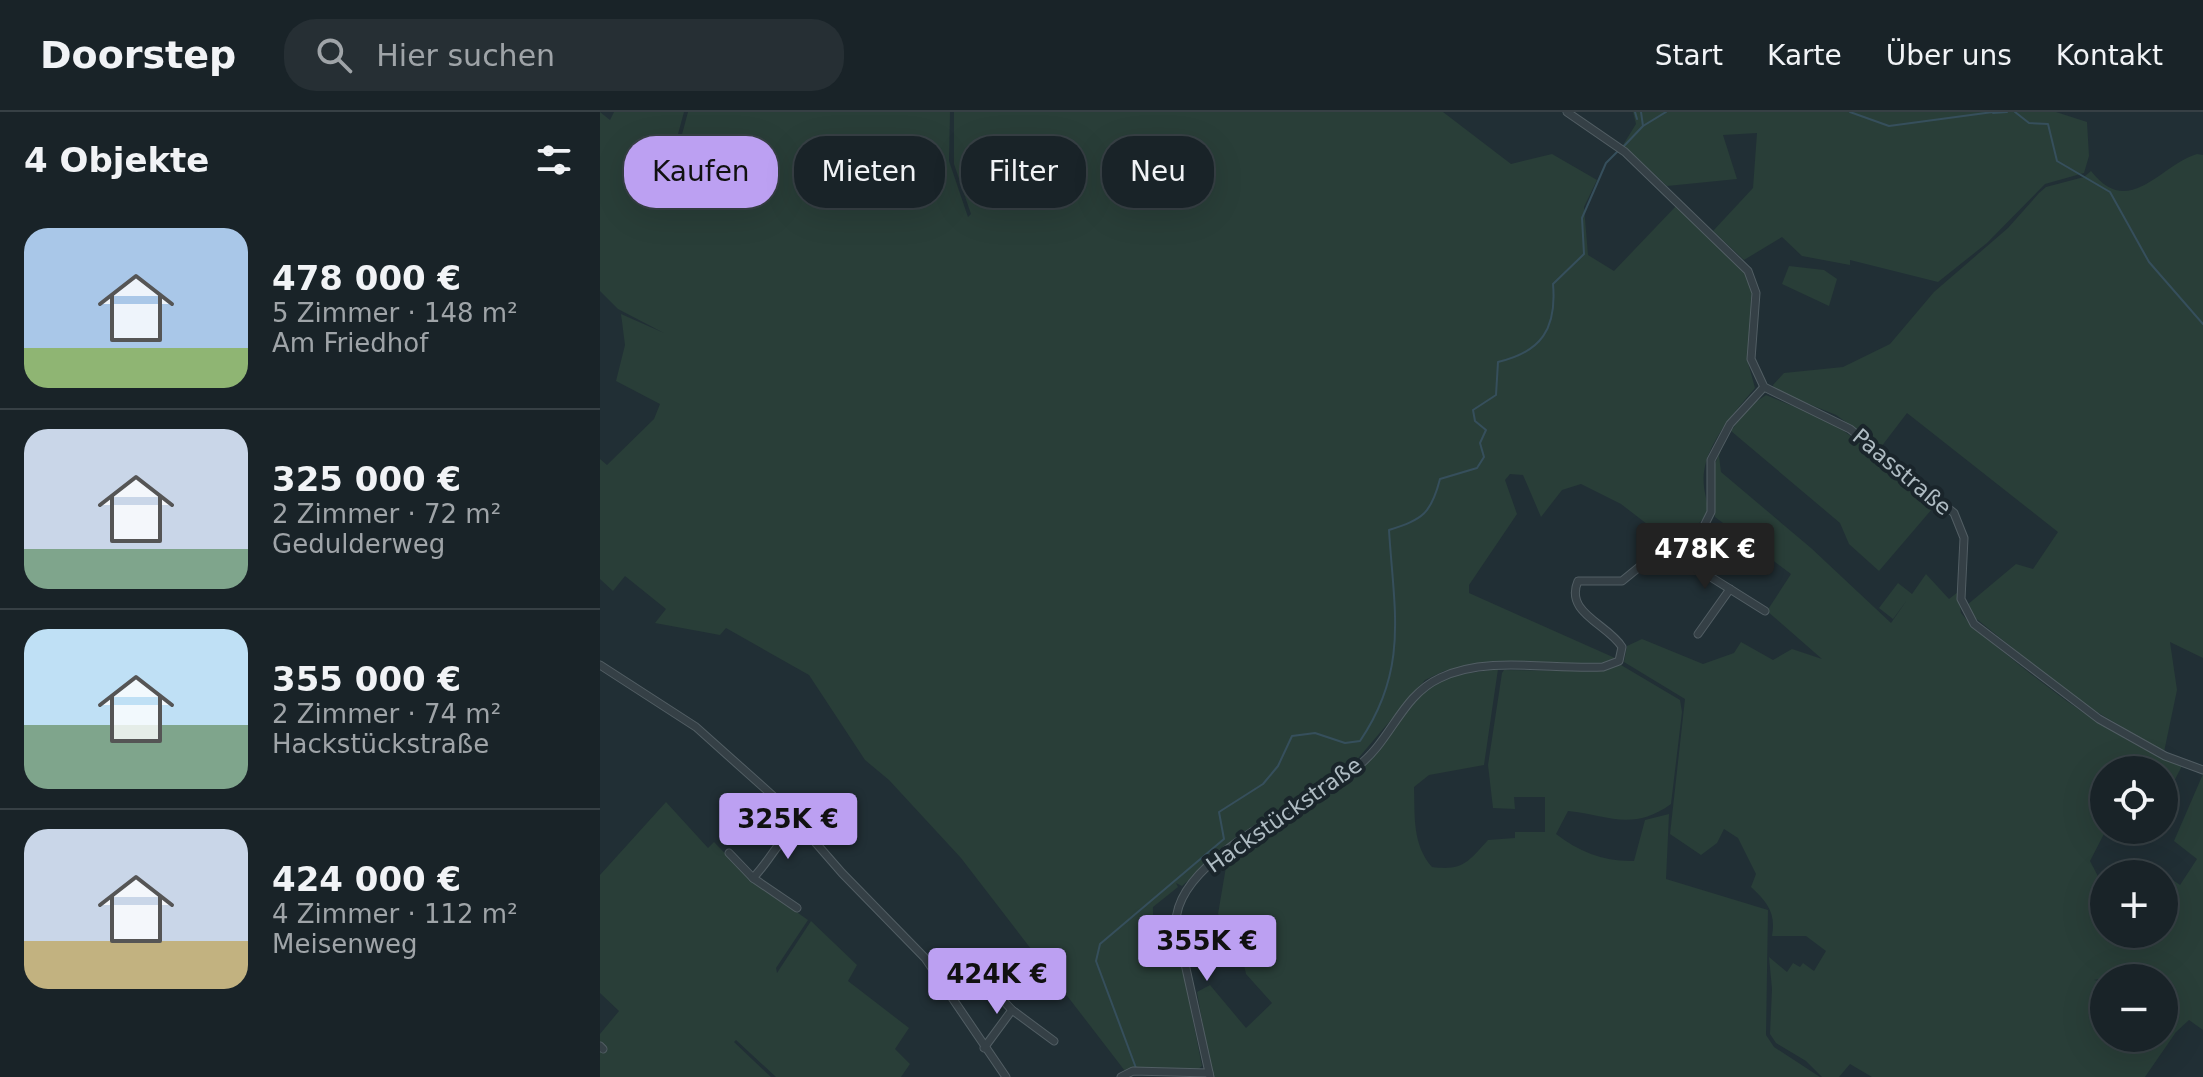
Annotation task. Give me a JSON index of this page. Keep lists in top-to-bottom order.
{
  "streets": {
    "street": ["Paasstraße", "Hackstückstraße"]
  },
  "crossings": [
    ["Paasstraße", "Hackstückstraße"]
  ],
  "page": {
    "header": "Doorstep",
    "search": "Hier suchen",
    "nav": [
      "Start",
      "Karte",
      "Über uns",
      "Kontakt"
    ],
    "heading": "4 Objekte",
    "chip": [
      "Kaufen",
      "Mieten",
      "Filter",
      "Neu"
    ],
    "list": [
      {
        "name": "478 000 €",
        "note": "5 Zimmer · 148 m² · Am Friedhof"
      },
      {
        "name": "325 000 €",
        "note": "2 Zimmer · 72 m² · Gedulderweg"
      },
      {
        "name": "355 000 €",
        "note": "2 Zimmer · 74 m² · Hackstückstraße"
      },
      {
        "name": "424 000 €",
        "note": "4 Zimmer · 112 m² · Meisenweg"
      }
    ],
    "price": [
      "478K €",
      "325K €",
      "355K €",
      "424K €"
    ],
    "map_buttons": ["+", "−"]
  }
}
